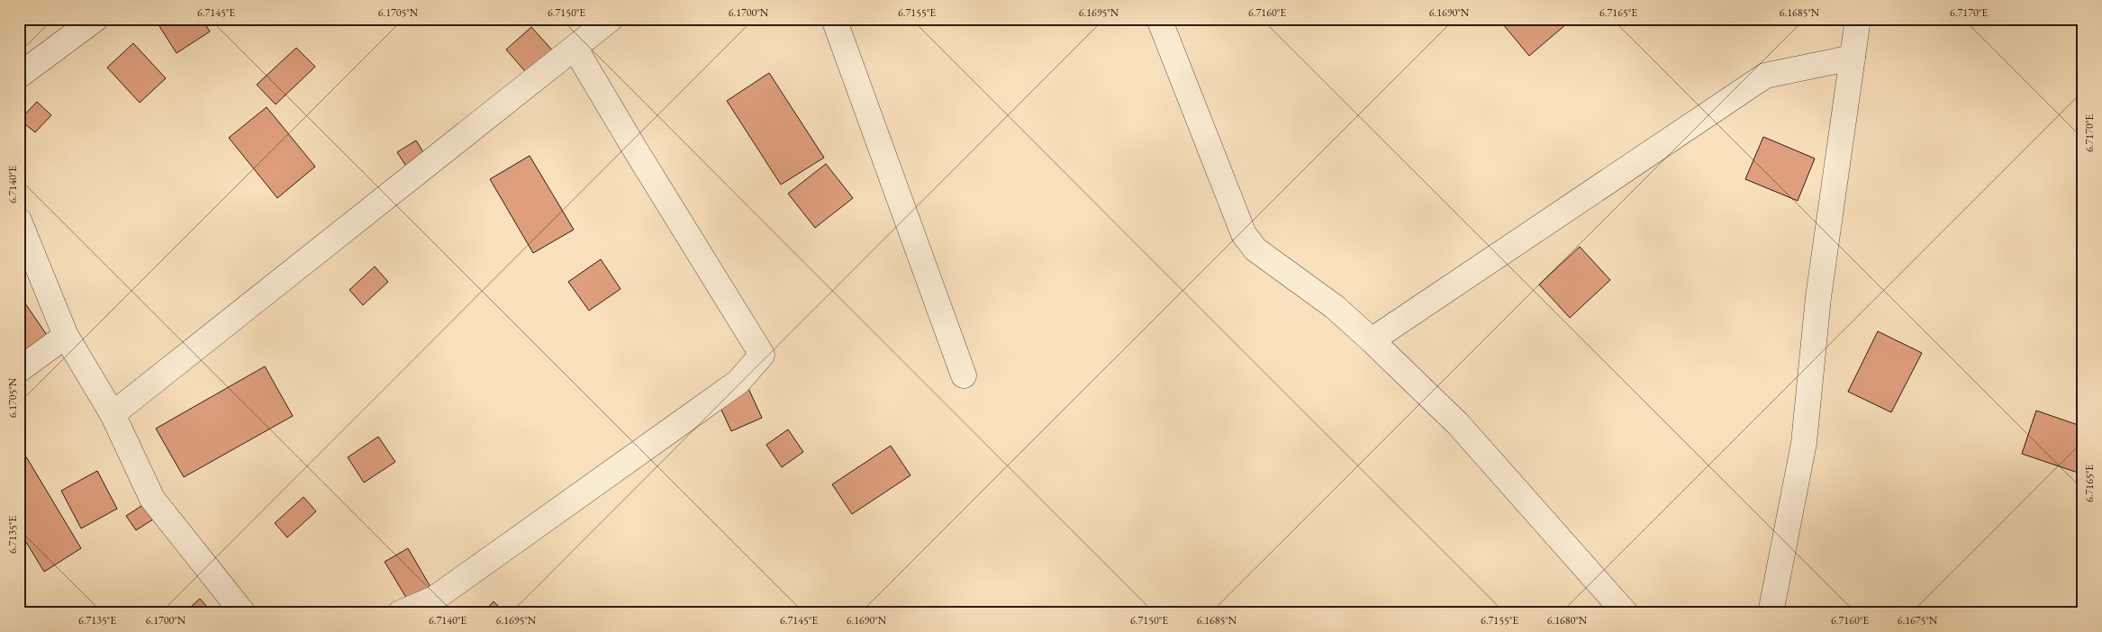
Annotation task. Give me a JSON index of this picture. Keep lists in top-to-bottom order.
{
  "coordinates": [
    "6.7145°E",
    "6.1705°N",
    "6.7150°E",
    "6.1700°N",
    "6.7155°E",
    "6.1695°N",
    "6.7160°E",
    "6.1690°N",
    "6.7165°E",
    "6.1685°N",
    "6.7170°E",
    "6.7140°E",
    "6.7135°E",
    "6.1680°N",
    "6.1675°N"
  ]
}
